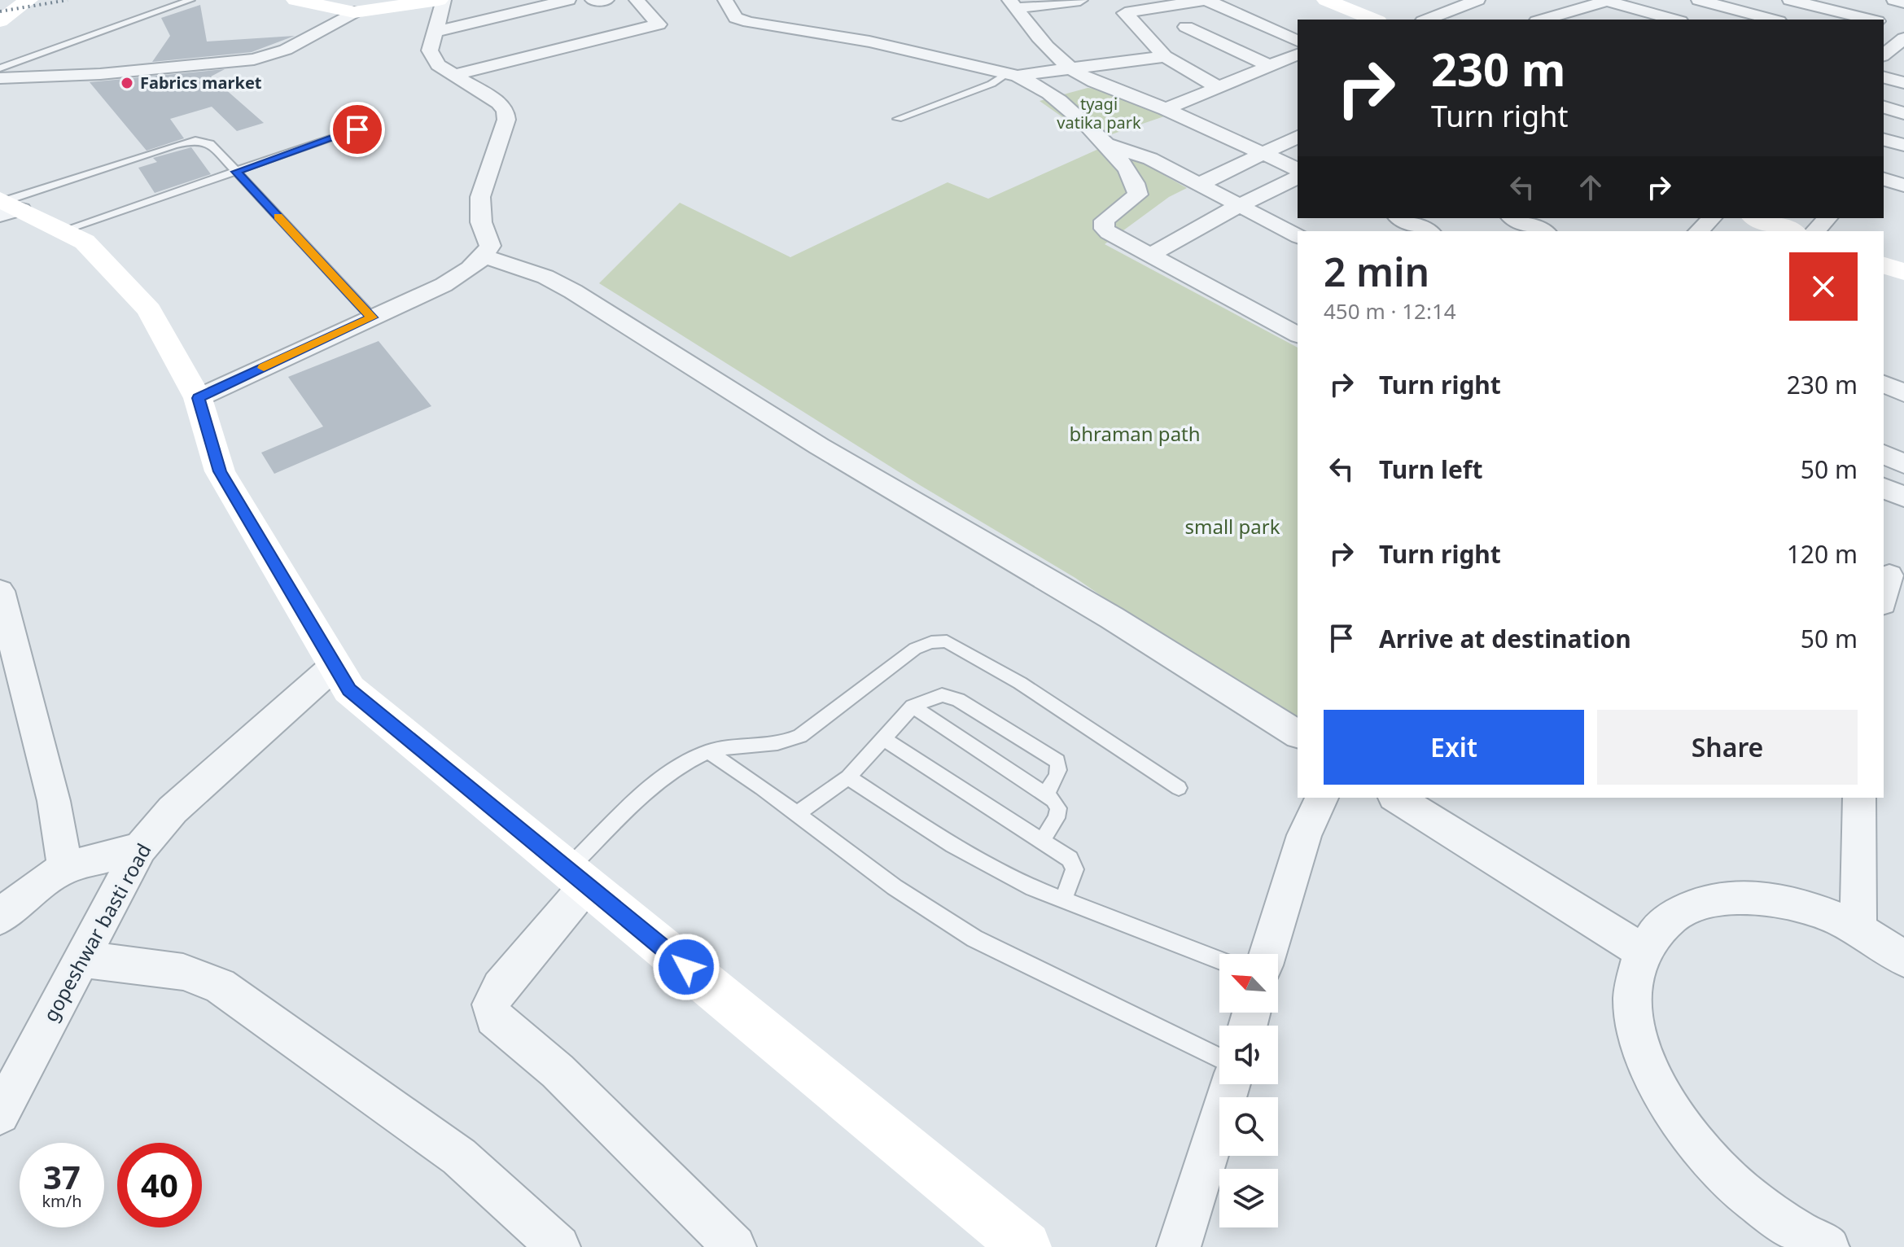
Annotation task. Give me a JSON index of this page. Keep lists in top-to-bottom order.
{
  "streets": {
    "street": ["gopeshwar basti road"]
  },
  "parks": ["tyagi vatika park", "bhraman path", "small park"],
  "places": ["Fabrics market"],
  "north": "top left",
  "page": {
    "turn": ["230 m", "Turn right"],
    "heading": ["2 min", "450 m · 12:14"],
    "list": [
      {
        "name": "Turn right",
        "value": "230 m"
      },
      {
        "name": "Turn left",
        "value": "50 m"
      },
      {
        "name": "Turn right",
        "value": "120 m"
      },
      {
        "name": "Arrive at destination",
        "value": "50 m"
      }
    ],
    "buttons": ["Exit", "Share"],
    "speed": "37 km/h",
    "limit": "40"
  }
}
